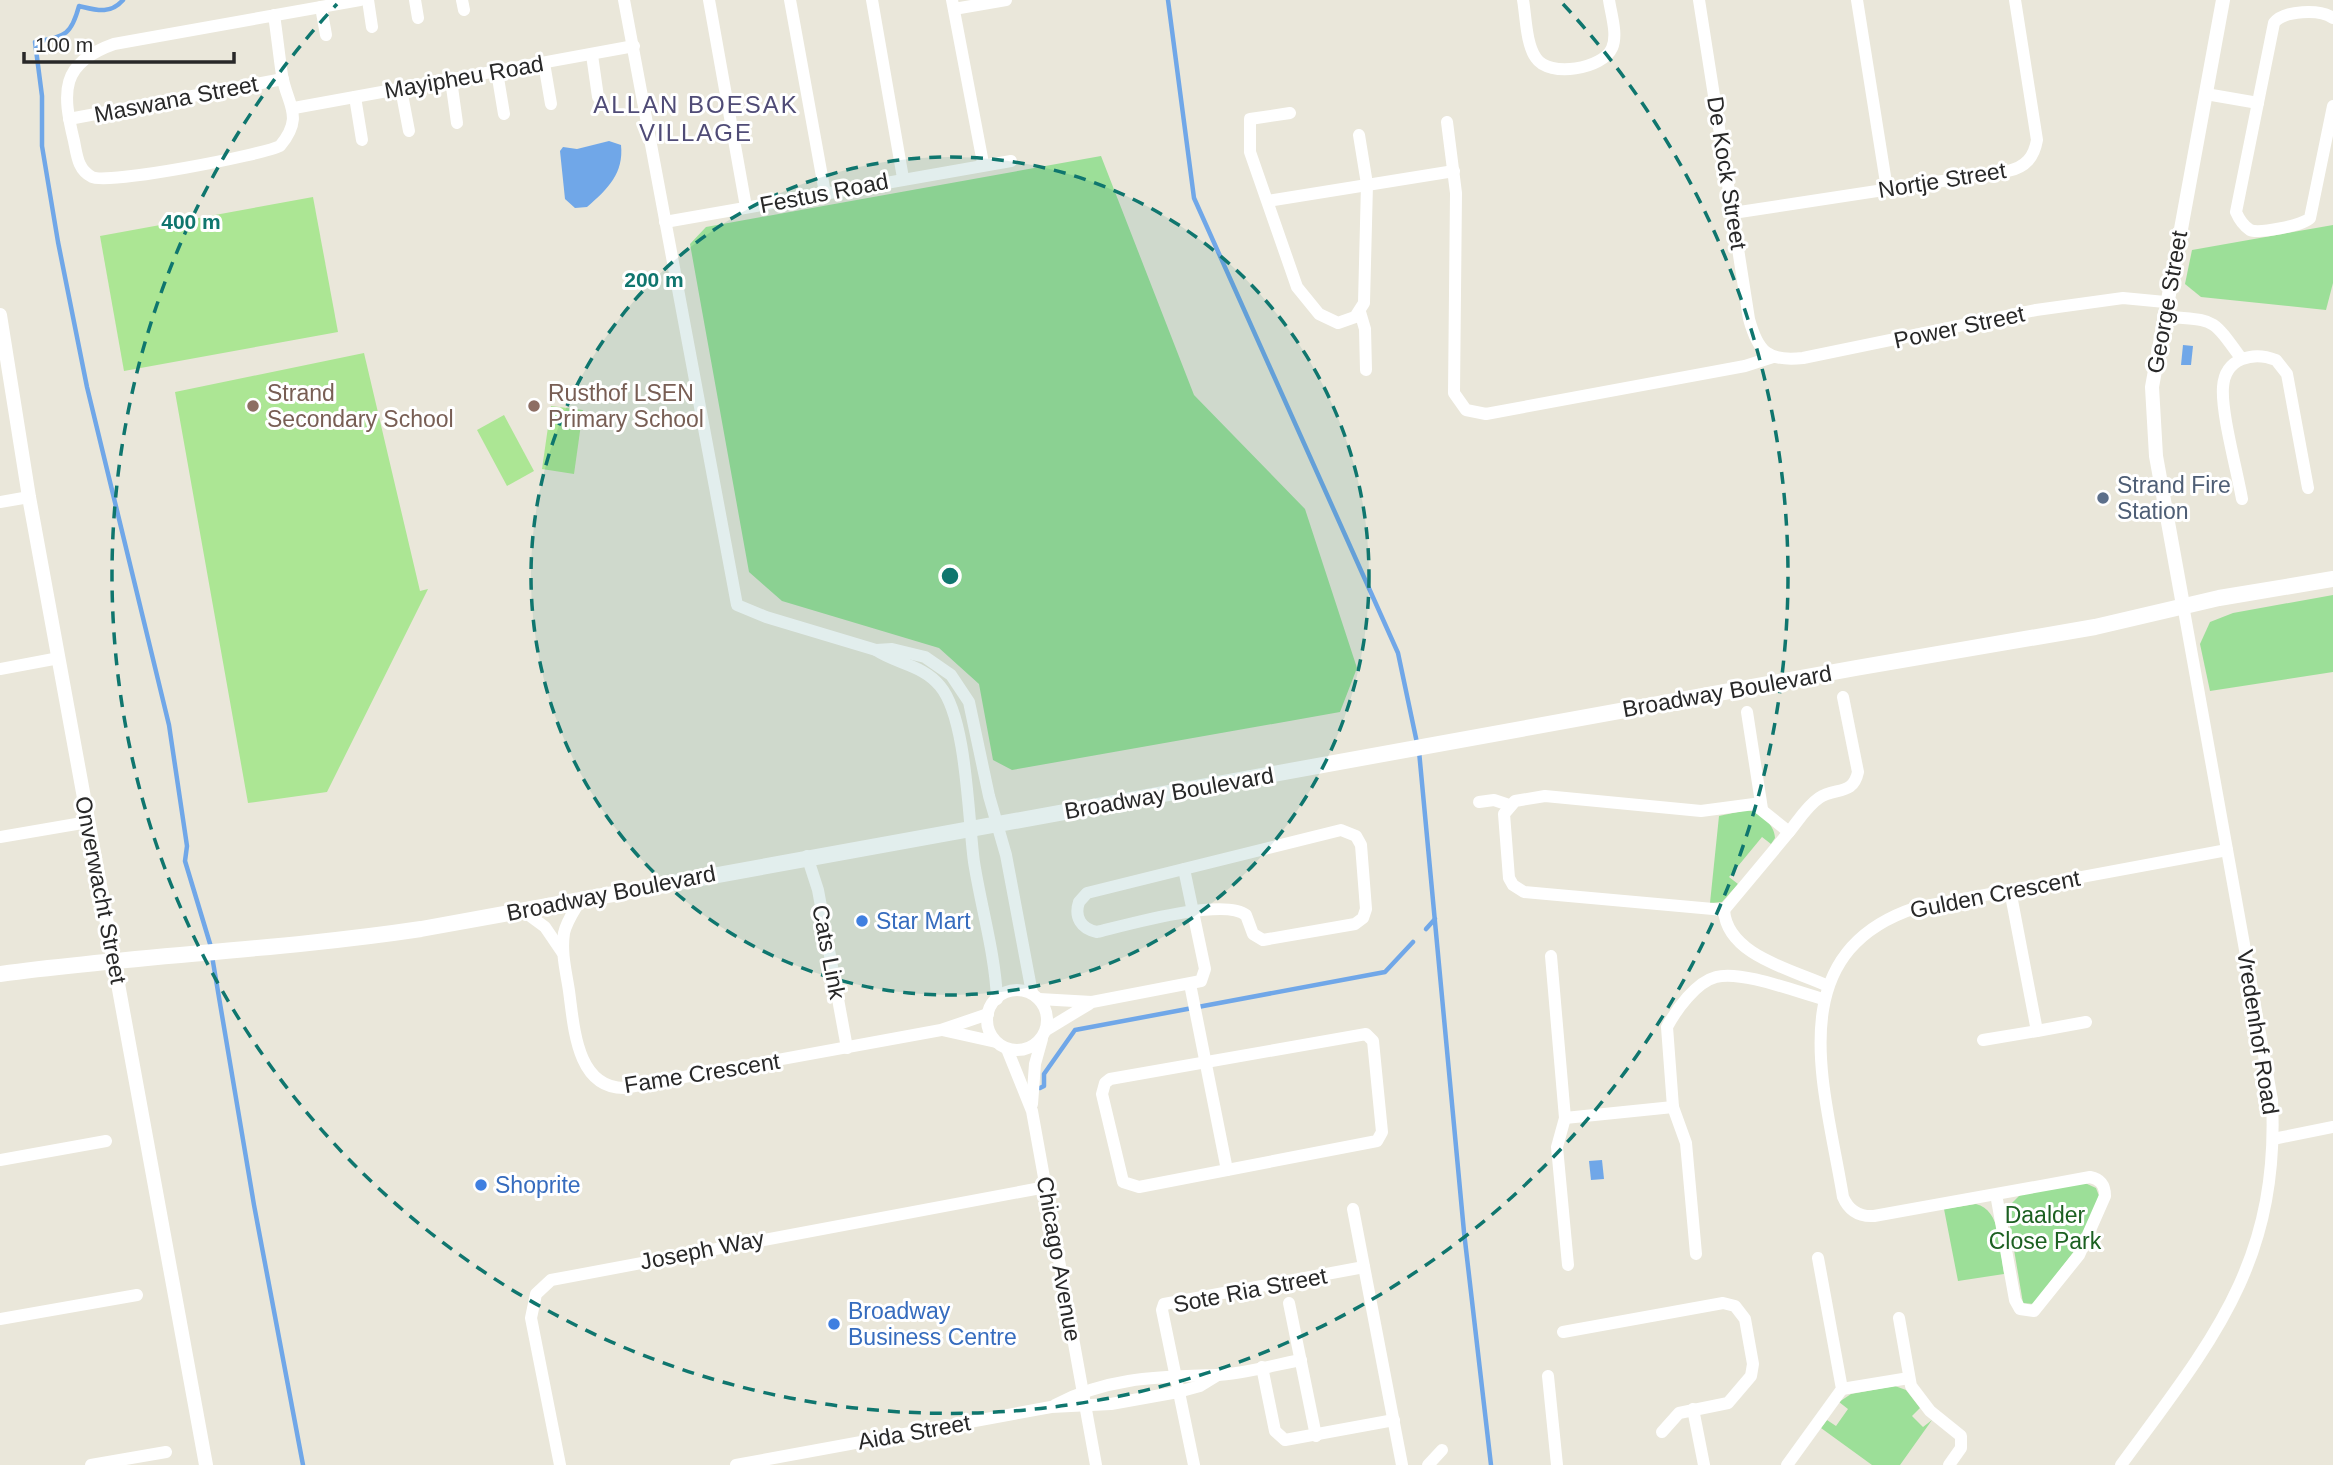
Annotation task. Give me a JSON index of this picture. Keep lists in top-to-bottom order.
{
  "streets": {
    "main road": ["Broadway Boulevard"],
    "street": [
      "Mayipheu Road",
      "Maswana Street",
      "De Kock Street",
      "Nortje Street",
      "Festus Road",
      "George Street",
      "Power Street",
      "Onverwacht Street",
      "Gulden Crescent",
      "Cats Link",
      "Vredenhof Road",
      "Fame Crescent",
      "Joseph Way",
      "Chicago Avenue",
      "Sote Ria Street",
      "Aida Street"
    ]
  },
  "crossings": [
    ["De Kock Street", "Nortje Street"],
    ["De Kock Street", "Power Street"],
    ["George Street", "Power Street"],
    ["George Street", "Broadway Boulevard"],
    ["George Street", "Vredenhof Road"],
    ["Broadway Boulevard", "Onverwacht Street"],
    ["Broadway Boulevard", "Cats Link"],
    ["Broadway Boulevard", "Vredenhof Road"],
    ["Broadway Boulevard", "Fame Crescent"],
    ["Gulden Crescent", "Vredenhof Road"],
    ["Cats Link", "Fame Crescent"],
    ["Fame Crescent", "Chicago Avenue"],
    ["Joseph Way", "Chicago Avenue"],
    ["Chicago Avenue", "Aida Street"]
  ],
  "districts": ["ALLAN BOESAK VILLAGE"],
  "parks": ["Daalder Close Park"],
  "places": [
    "Strand Secondary School",
    "Rusthof LSEN Primary School",
    "Strand Fire Station",
    "Star Mart",
    "Shoprite",
    "Broadway Business Centre"
  ],
  "scale_bar": "100 m",
  "rings": ["400 m", "200 m"]
}
